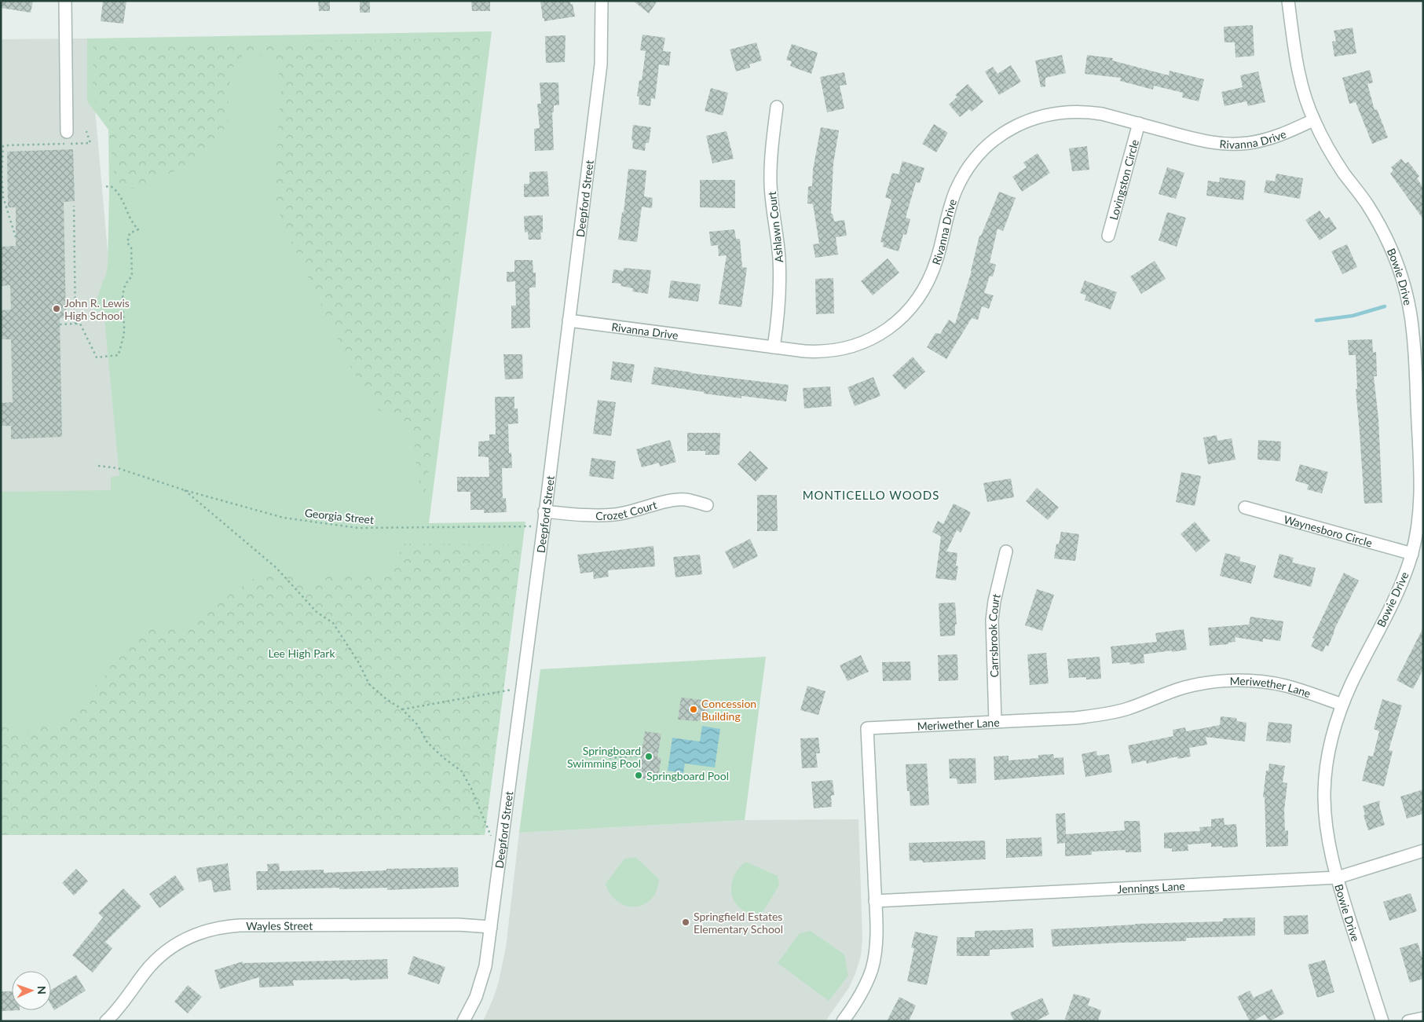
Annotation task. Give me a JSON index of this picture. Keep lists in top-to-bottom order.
{
  "streets": {
    "street": [
      "Rivanna Drive",
      "Lovingston Circle",
      "Deepford Street",
      "Ashlawn Court",
      "Bowie Drive",
      "Crozet Court",
      "Waynesboro Circle",
      "Carrsbrook Court",
      "Meriwether Lane",
      "Jennings Lane",
      "Wayles Street"
    ],
    "path": ["Georgia Street"]
  },
  "crossings": [
    ["Rivanna Drive", "Lovingston Circle"],
    ["Rivanna Drive", "Deepford Street"],
    ["Rivanna Drive", "Ashlawn Court"],
    ["Rivanna Drive", "Bowie Drive"],
    ["Deepford Street", "Crozet Court"],
    ["Deepford Street", "Georgia Street"],
    ["Deepford Street", "Wayles Street"],
    ["Bowie Drive", "Waynesboro Circle"],
    ["Bowie Drive", "Meriwether Lane"],
    ["Bowie Drive", "Jennings Lane"],
    ["Carrsbrook Court", "Meriwether Lane"],
    ["Meriwether Lane", "Jennings Lane"]
  ],
  "districts": ["MONTICELLO WOODS"],
  "parks": ["Lee High Park"],
  "places": [
    "John R. Lewis High School",
    "Concession Building",
    "Springboard Swimming Pool",
    "Springboard Pool",
    "Springfield Estates Elementary School"
  ],
  "north": "right"
}
